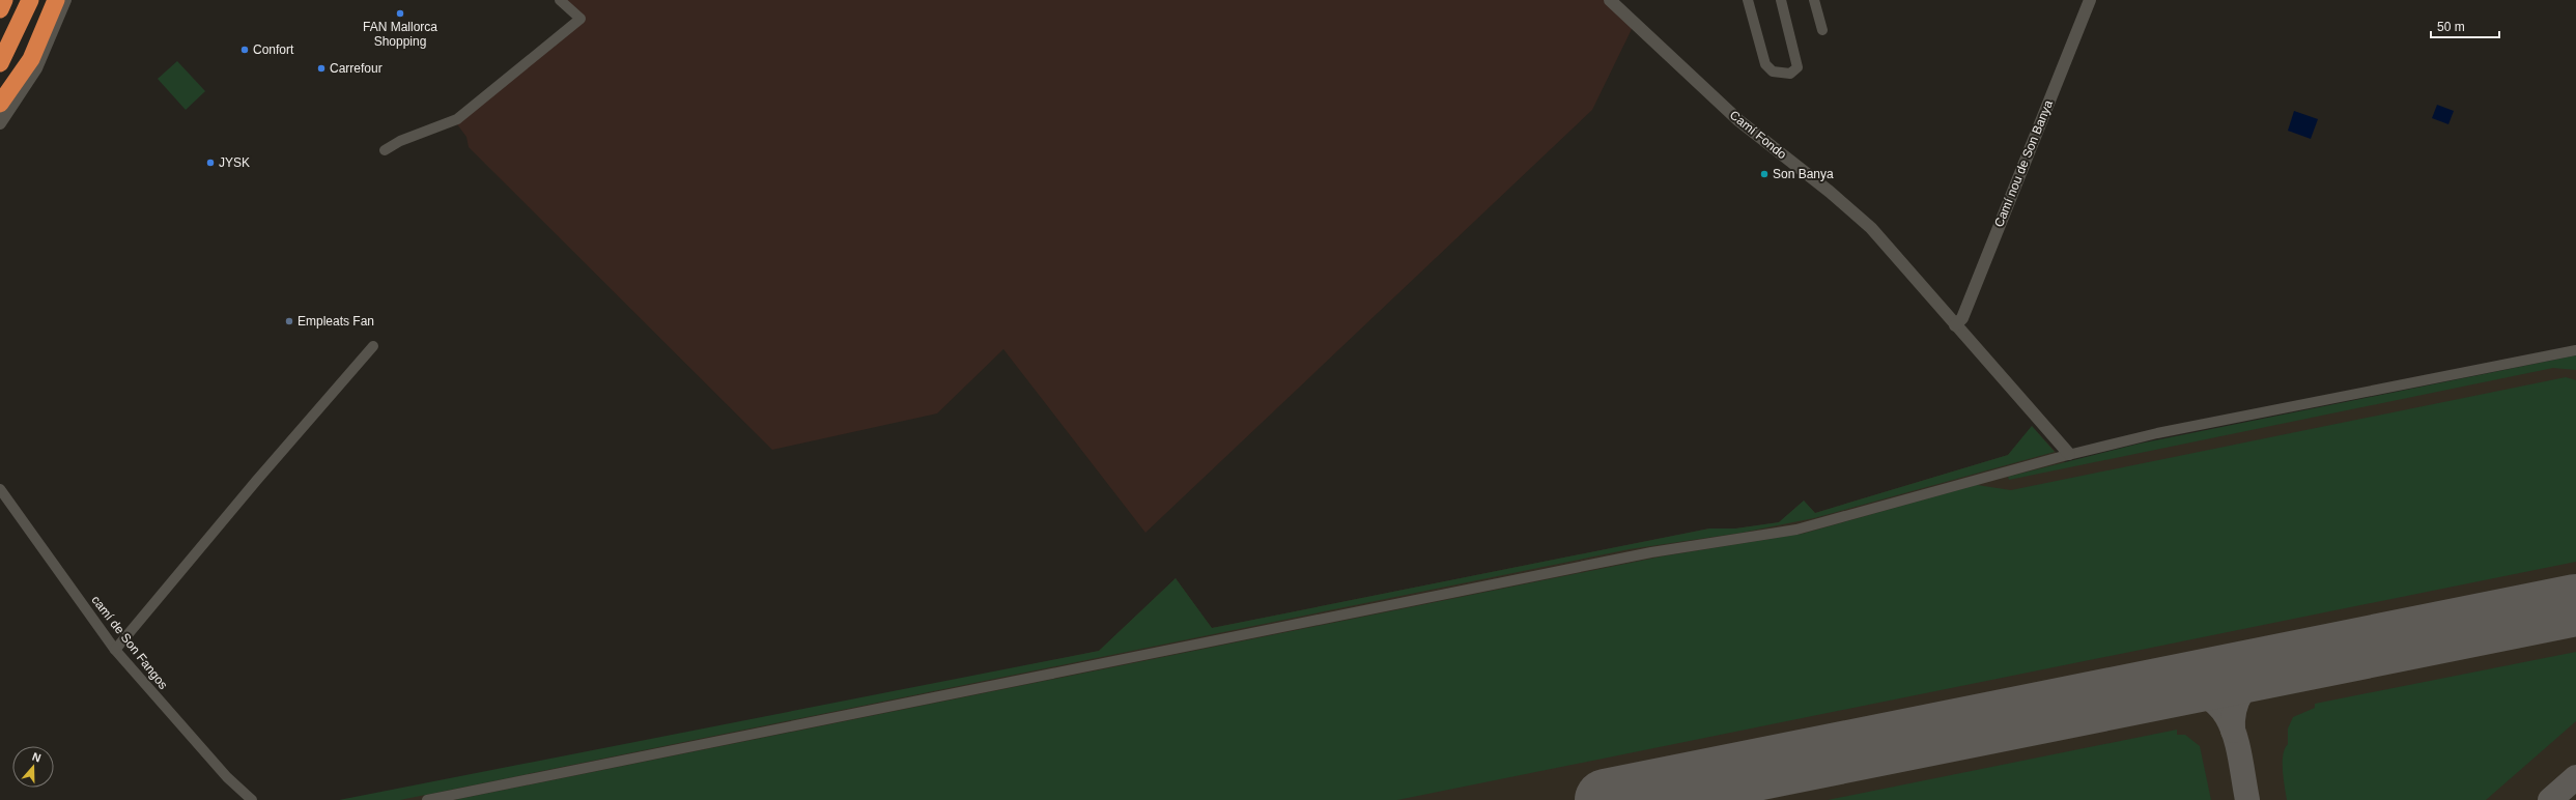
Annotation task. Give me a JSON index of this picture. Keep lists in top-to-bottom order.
{
  "streets": {
    "street": ["Camí Fondo", "Camí nou de Son Banya", "camí de Son Fangos"]
  },
  "crossings": [
    ["Camí Fondo", "Camí nou de Son Banya"]
  ],
  "places": [
    "FAN Mallorca Shopping",
    "Confort",
    "Carrefour",
    "JYSK",
    "Son Banya",
    "Empleats Fan"
  ],
  "scale_bar": "50 m",
  "north": "top"
}
